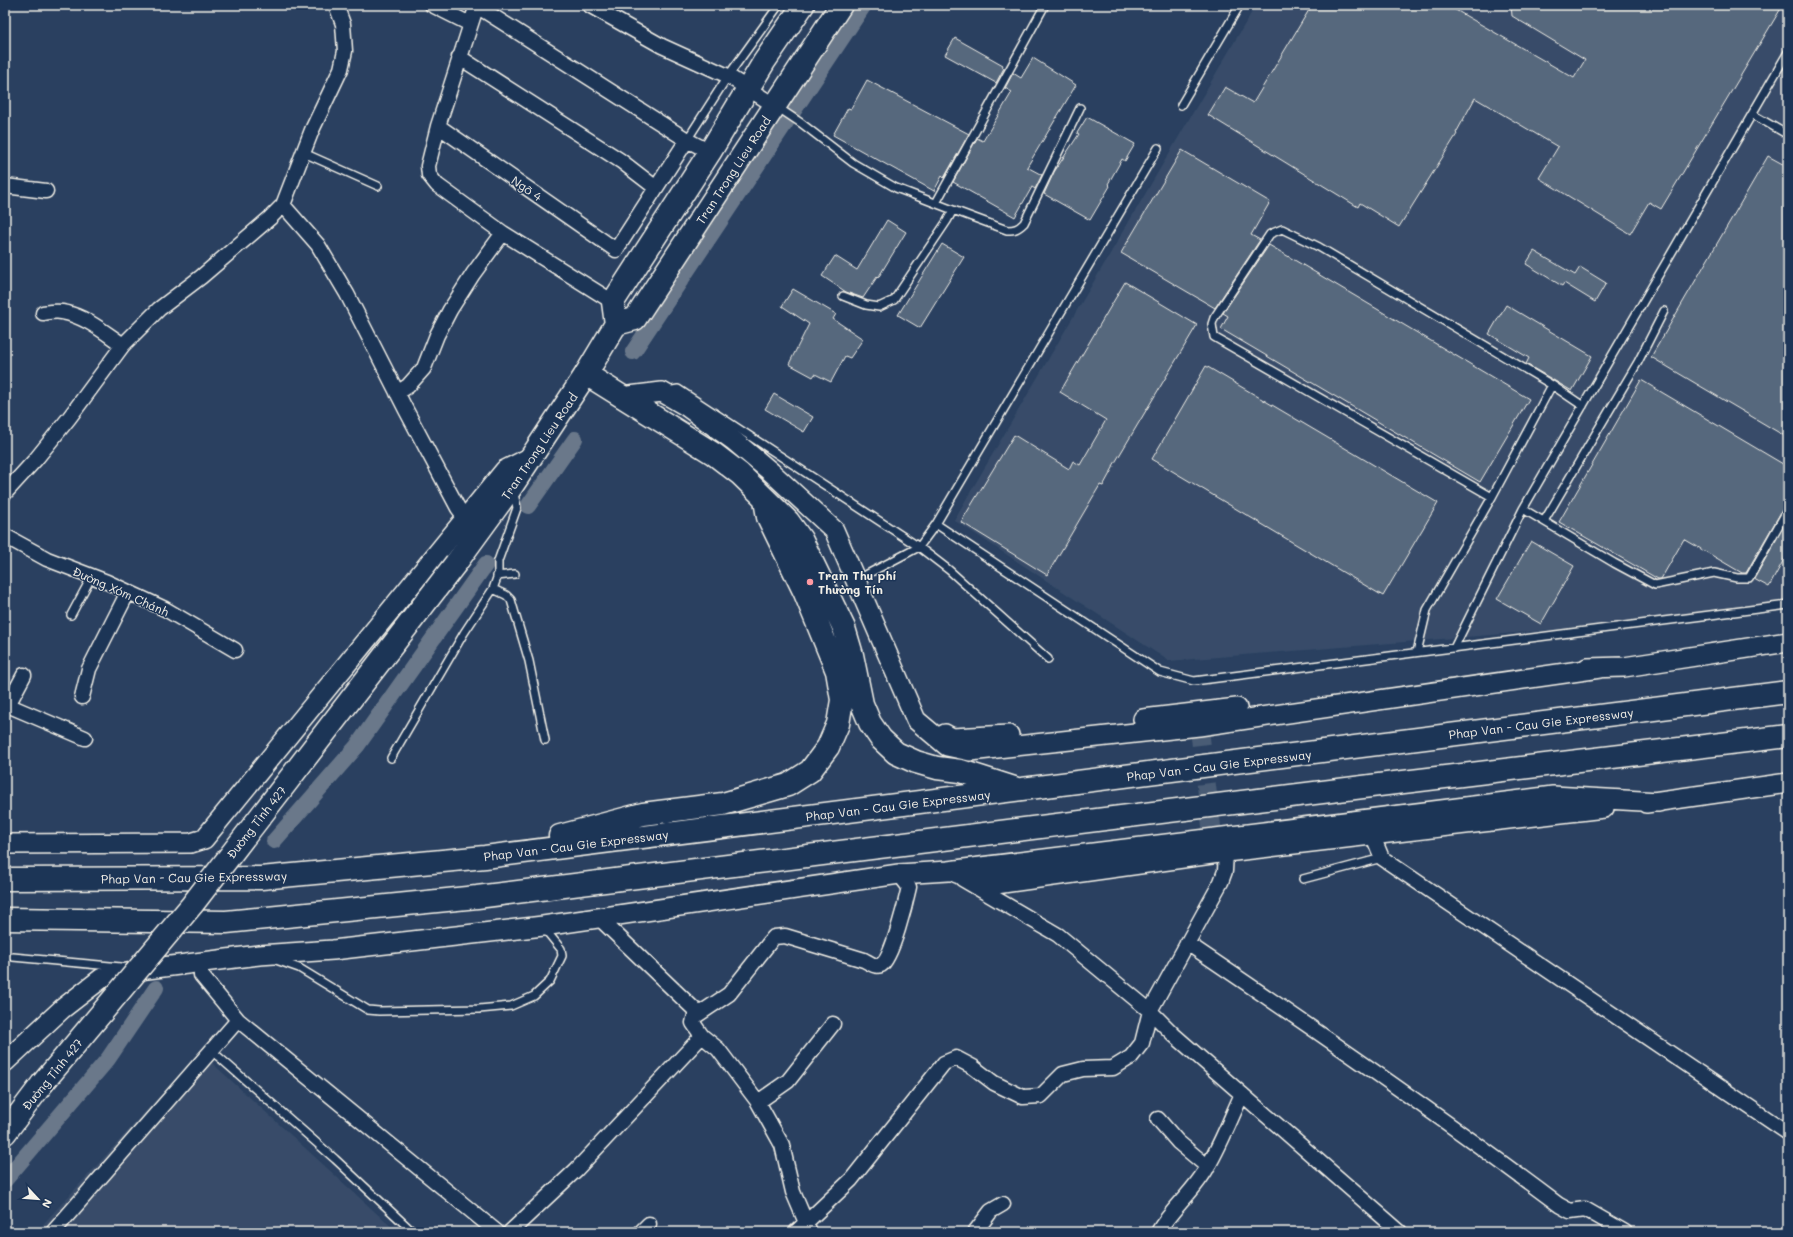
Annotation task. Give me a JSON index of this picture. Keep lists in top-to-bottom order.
{
  "streets": {
    "main road": ["Tran Trong Lieu Road", "Phap Van - Cau Gie Expressway", "Đường Tỉnh 427"],
    "street": ["Ngõ 4", "Đường Xóm Chánh"]
  },
  "crossings": [
    ["Tran Trong Lieu Road", "Đường Tỉnh 427"]
  ],
  "places": ["Trạm Thu phí Thường Tín"],
  "north": "bottom right"
}
